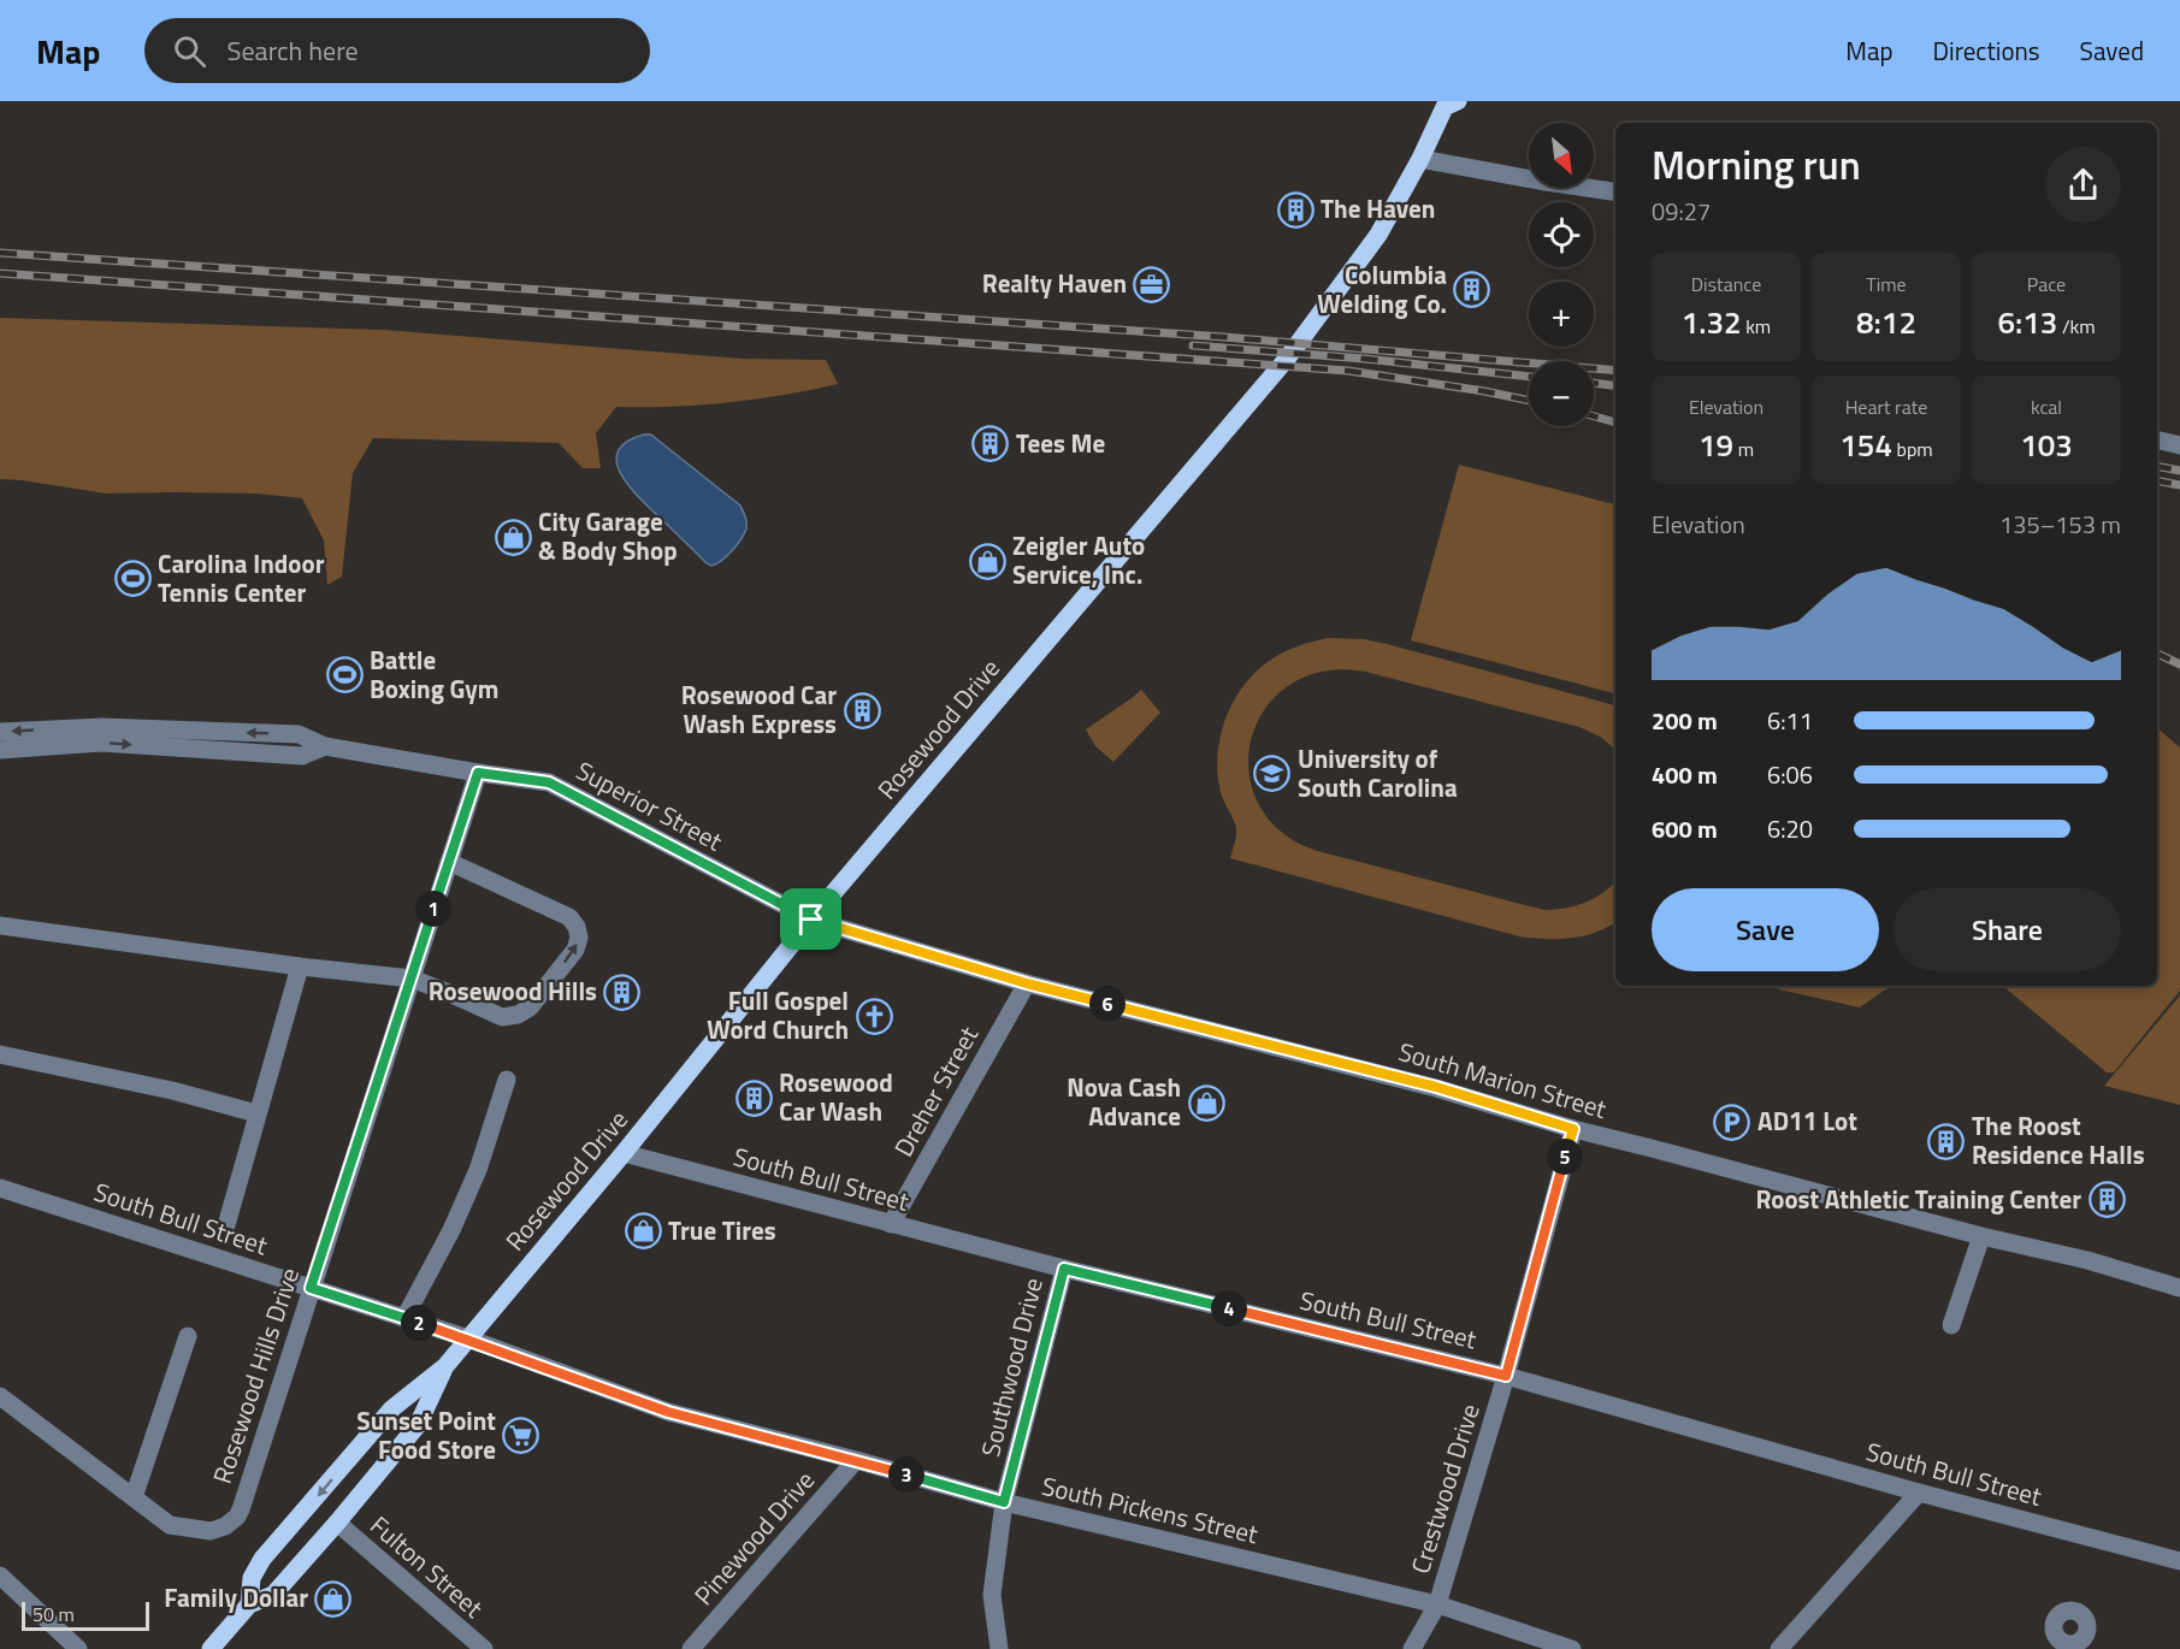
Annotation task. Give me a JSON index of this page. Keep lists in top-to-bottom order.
{
  "streets": {
    "main road": ["Rosewood Drive"],
    "street": [
      "Superior Street",
      "South Marion Street",
      "Dreher Street",
      "South Bull Street",
      "Southwood Drive",
      "Rosewood Hills Drive",
      "Crestwood Drive",
      "South Pickens Street",
      "Pinewood Drive",
      "Fulton Street"
    ]
  },
  "crossings": [
    ["Rosewood Drive", "Superior Street"],
    ["Rosewood Drive", "South Marion Street"],
    ["Rosewood Drive", "South Bull Street"],
    ["Rosewood Drive", "South Pickens Street"],
    ["Rosewood Drive", "Fulton Street"],
    ["Superior Street", "South Marion Street"],
    ["Superior Street", "Rosewood Hills Drive"],
    ["South Marion Street", "Dreher Street"],
    ["South Marion Street", "Crestwood Drive"],
    ["Dreher Street", "South Bull Street"],
    ["South Bull Street", "Southwood Drive"],
    ["South Bull Street", "Rosewood Hills Drive"],
    ["South Bull Street", "Crestwood Drive"],
    ["South Bull Street", "South Pickens Street"],
    ["Southwood Drive", "South Pickens Street"],
    ["Crestwood Drive", "South Pickens Street"],
    ["South Pickens Street", "Pinewood Drive"]
  ],
  "places": {
    "building": [
      "The Haven",
      "Columbia Welding Co.",
      "Tees Me",
      "Rosewood Car Wash Express",
      "Rosewood Hills",
      "Rosewood Car Wash",
      "The Roost Residence Halls",
      "Roost Athletic Training Center"
    ],
    "office": ["Realty Haven"],
    "shop": [
      "City Garage & Body Shop",
      "Zeigler Auto Service, Inc.",
      "Nova Cash Advance",
      "True Tires",
      "Family Dollar"
    ],
    "sports": ["Carolina Indoor Tennis Center", "Battle Boxing Gym"],
    "school or university": ["University of South Carolina"],
    "church": ["Full Gospel Word Church"],
    "parking": ["AD11 Lot"],
    "supermarket": ["Sunset Point Food Store"]
  },
  "scale_bar": "50 m",
  "north": "bottom right",
  "page": {
    "header": "Map",
    "search": "Search here",
    "nav": ["Map", "Directions", "Saved"],
    "map_buttons": ["+", "−"],
    "heading": ["Morning run", "09:27"],
    "stats": [
      ["Distance", "1.32 km"],
      ["Time", "8:12"],
      ["Pace", "6:13 /km"],
      ["Elevation", "19 m"],
      ["Heart rate", "154 bpm"],
      ["kcal", "103"]
    ],
    "chart": ["Elevation", "135–153 m"],
    "list": [
      {
        "name": "200 m",
        "note": "6:11"
      },
      {
        "name": "400 m",
        "note": "6:06"
      },
      {
        "name": "600 m",
        "note": "6:20"
      }
    ],
    "buttons": ["Save", "Share"],
    "pins": [
      "1",
      "6",
      "5",
      "4",
      "2",
      "3"
    ],
    "scale": "50 m"
  }
}
